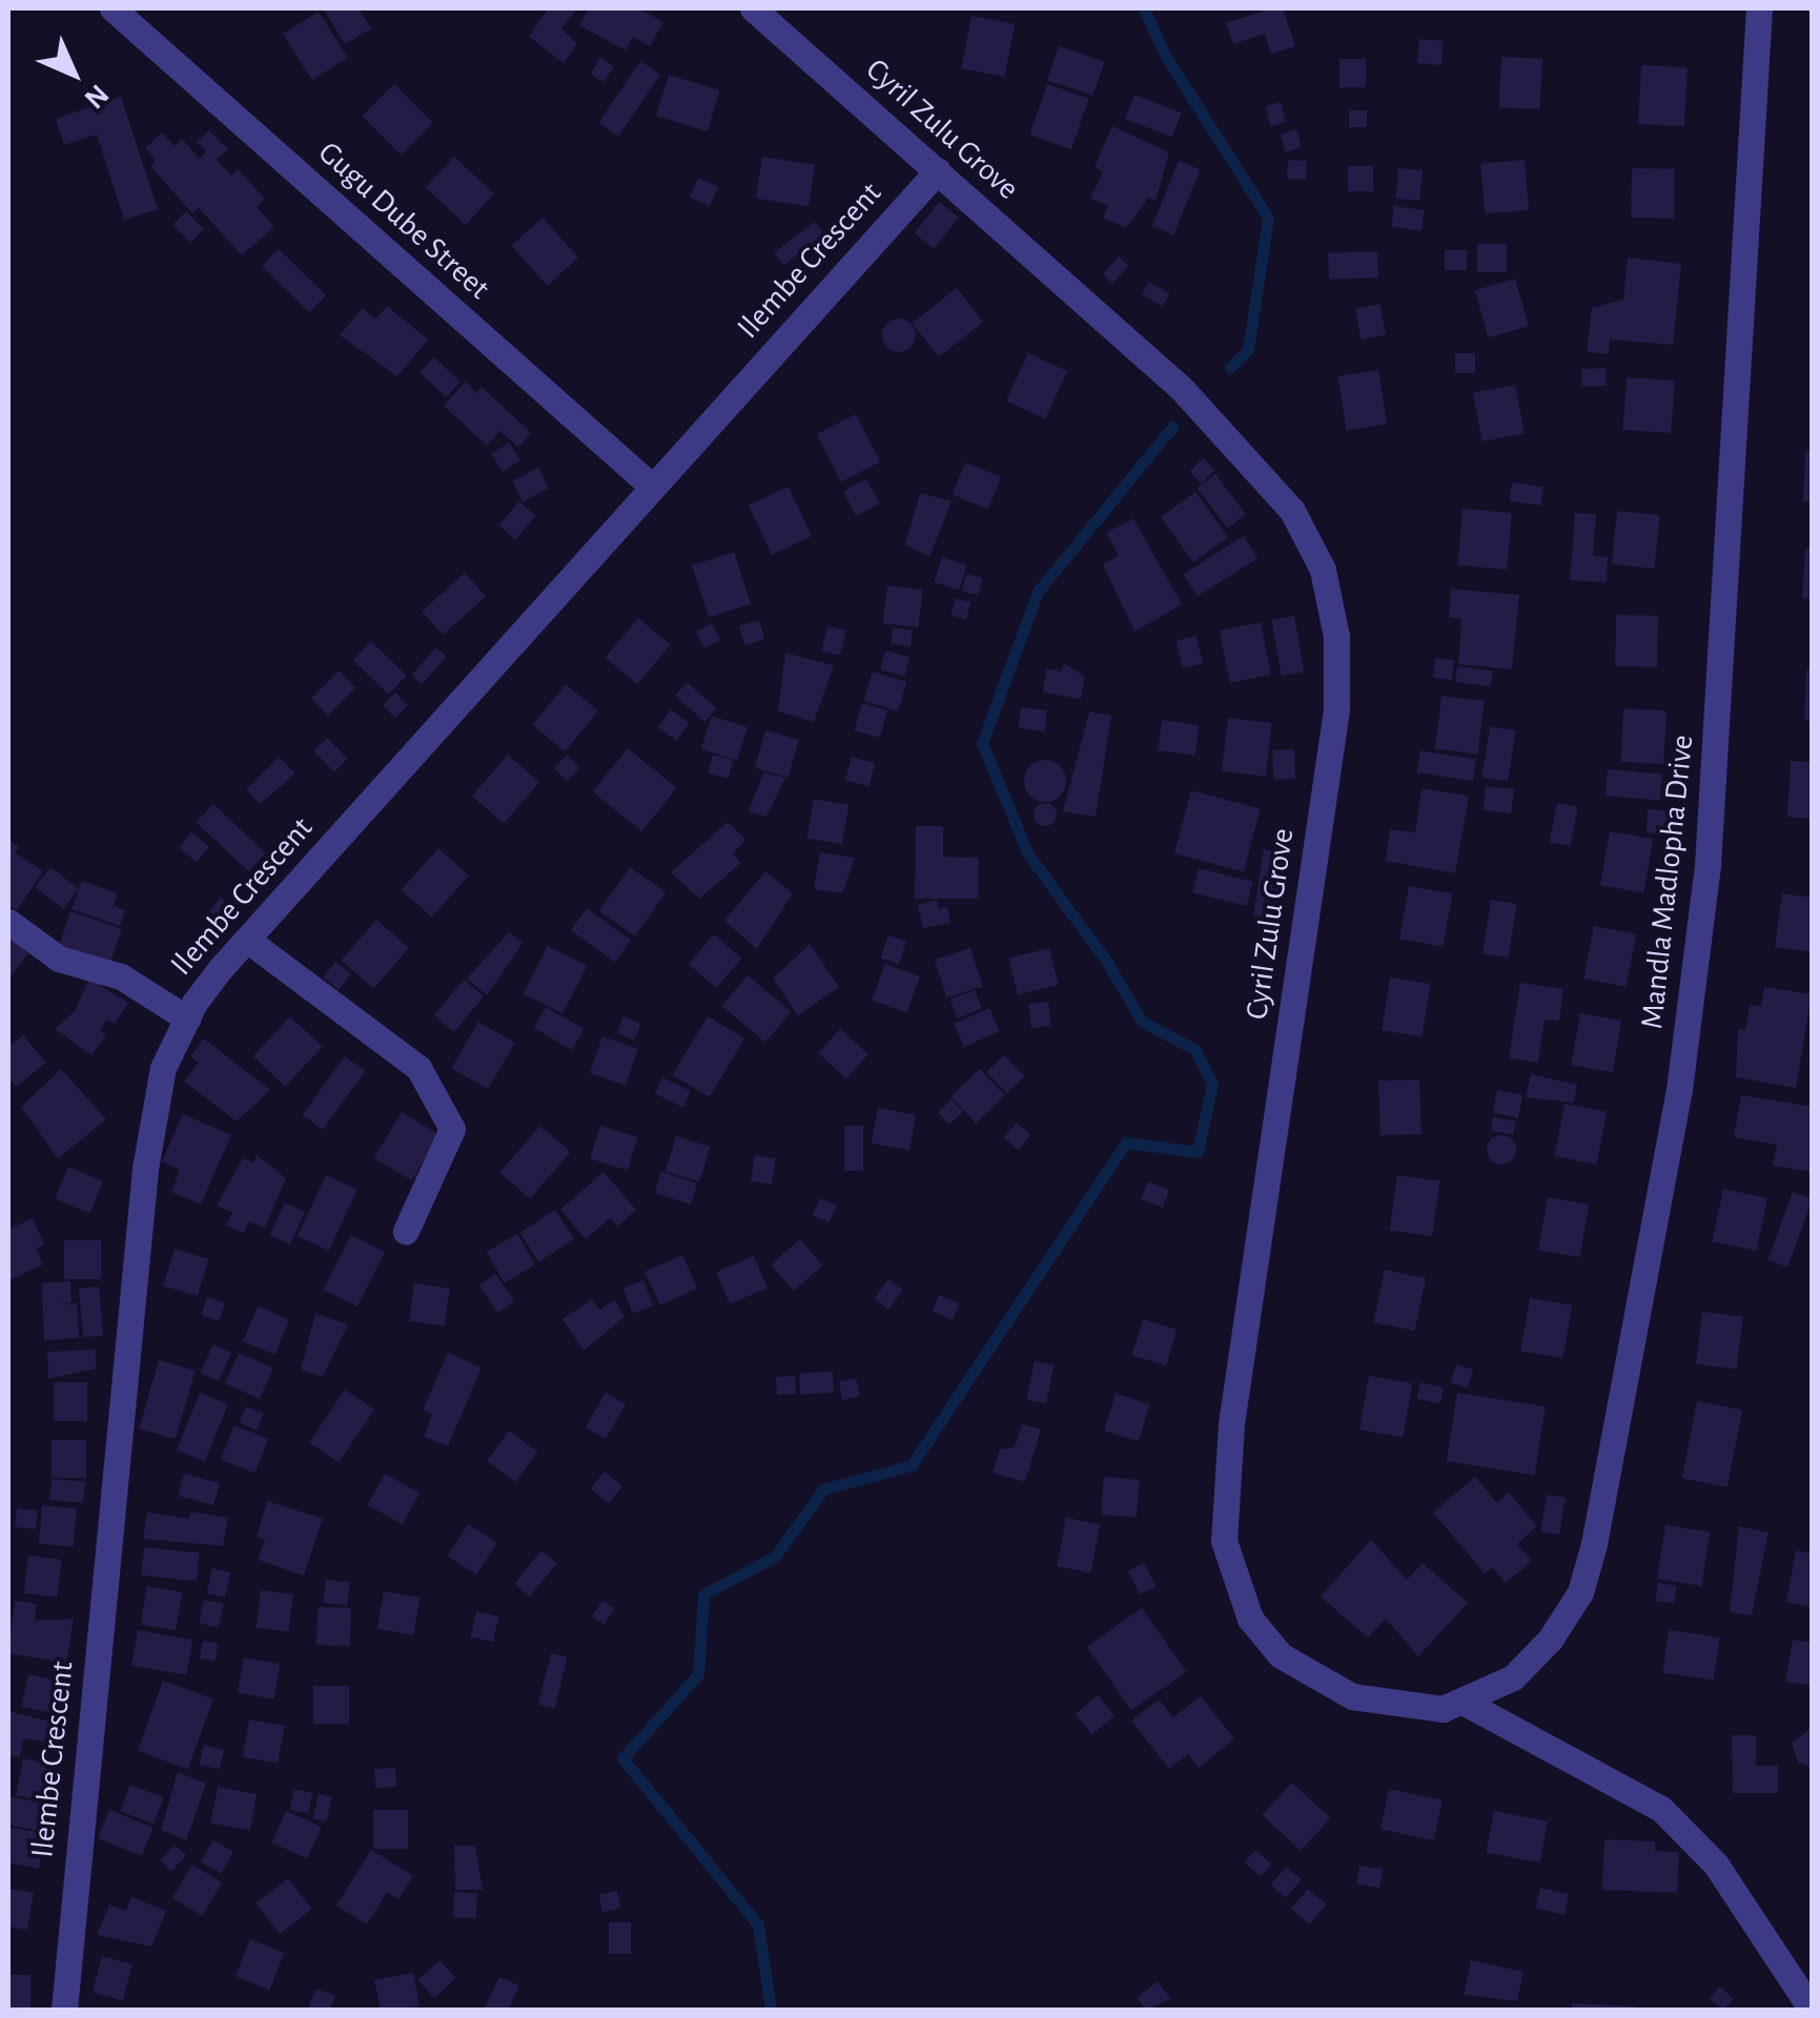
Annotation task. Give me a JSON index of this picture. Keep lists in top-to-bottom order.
{
  "streets": {
    "street": [
      "Cyril Zulu Grove",
      "Gugu Dube Street",
      "Ilembe Crescent",
      "Mandla Madlopha Drive"
    ]
  },
  "crossings": [
    ["Cyril Zulu Grove", "Ilembe Crescent"],
    ["Cyril Zulu Grove", "Mandla Madlopha Drive"],
    ["Gugu Dube Street", "Ilembe Crescent"]
  ],
  "north": "bottom right"
}
